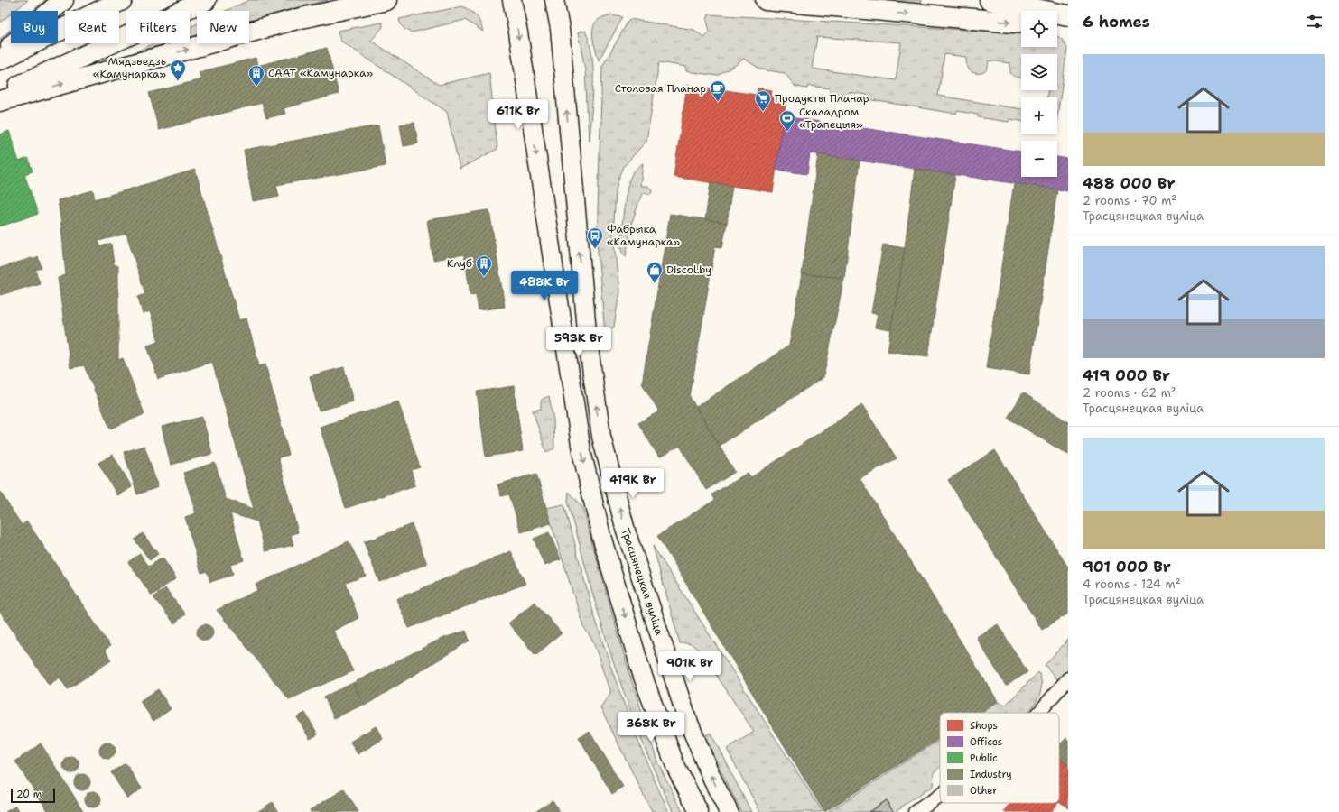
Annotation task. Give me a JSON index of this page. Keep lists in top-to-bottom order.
{
  "streets": {
    "main road": ["Трасцянецкая вуліца"]
  },
  "places": {
    "place": ["Мядзведзь «Камунарка»"],
    "building": ["СААТ «Камунарка»", "Клуб"],
    "cafe": ["Столовая Планар"],
    "supermarket": ["Продукты Планар"],
    "sports": ["Скаладром «Трапецыя»"],
    "bus stop": ["Фабрыка «Камунарка»"],
    "shop": ["Discol.by"]
  },
  "legend": [
    "Shops",
    "Offices",
    "Public",
    "Industry",
    "Other"
  ],
  "scale_bar": "20 m",
  "page": {
    "heading": "6 homes",
    "map_buttons": ["+", "−"],
    "chip": [
      "Buy",
      "Rent",
      "Filters",
      "New"
    ],
    "list": [
      {
        "name": "488 000 Br",
        "note": "2 rooms · 70 m² · Трасцянецкая вуліца"
      },
      {
        "name": "419 000 Br",
        "note": "2 rooms · 62 m² · Трасцянецкая вуліца"
      },
      {
        "name": "901 000 Br",
        "note": "4 rooms · 124 m² · Трасцянецкая вуліца"
      }
    ],
    "price": [
      "611K Br",
      "488K Br",
      "593K Br",
      "419K Br",
      "901K Br",
      "368K Br"
    ],
    "scale": "20 m"
  }
}
